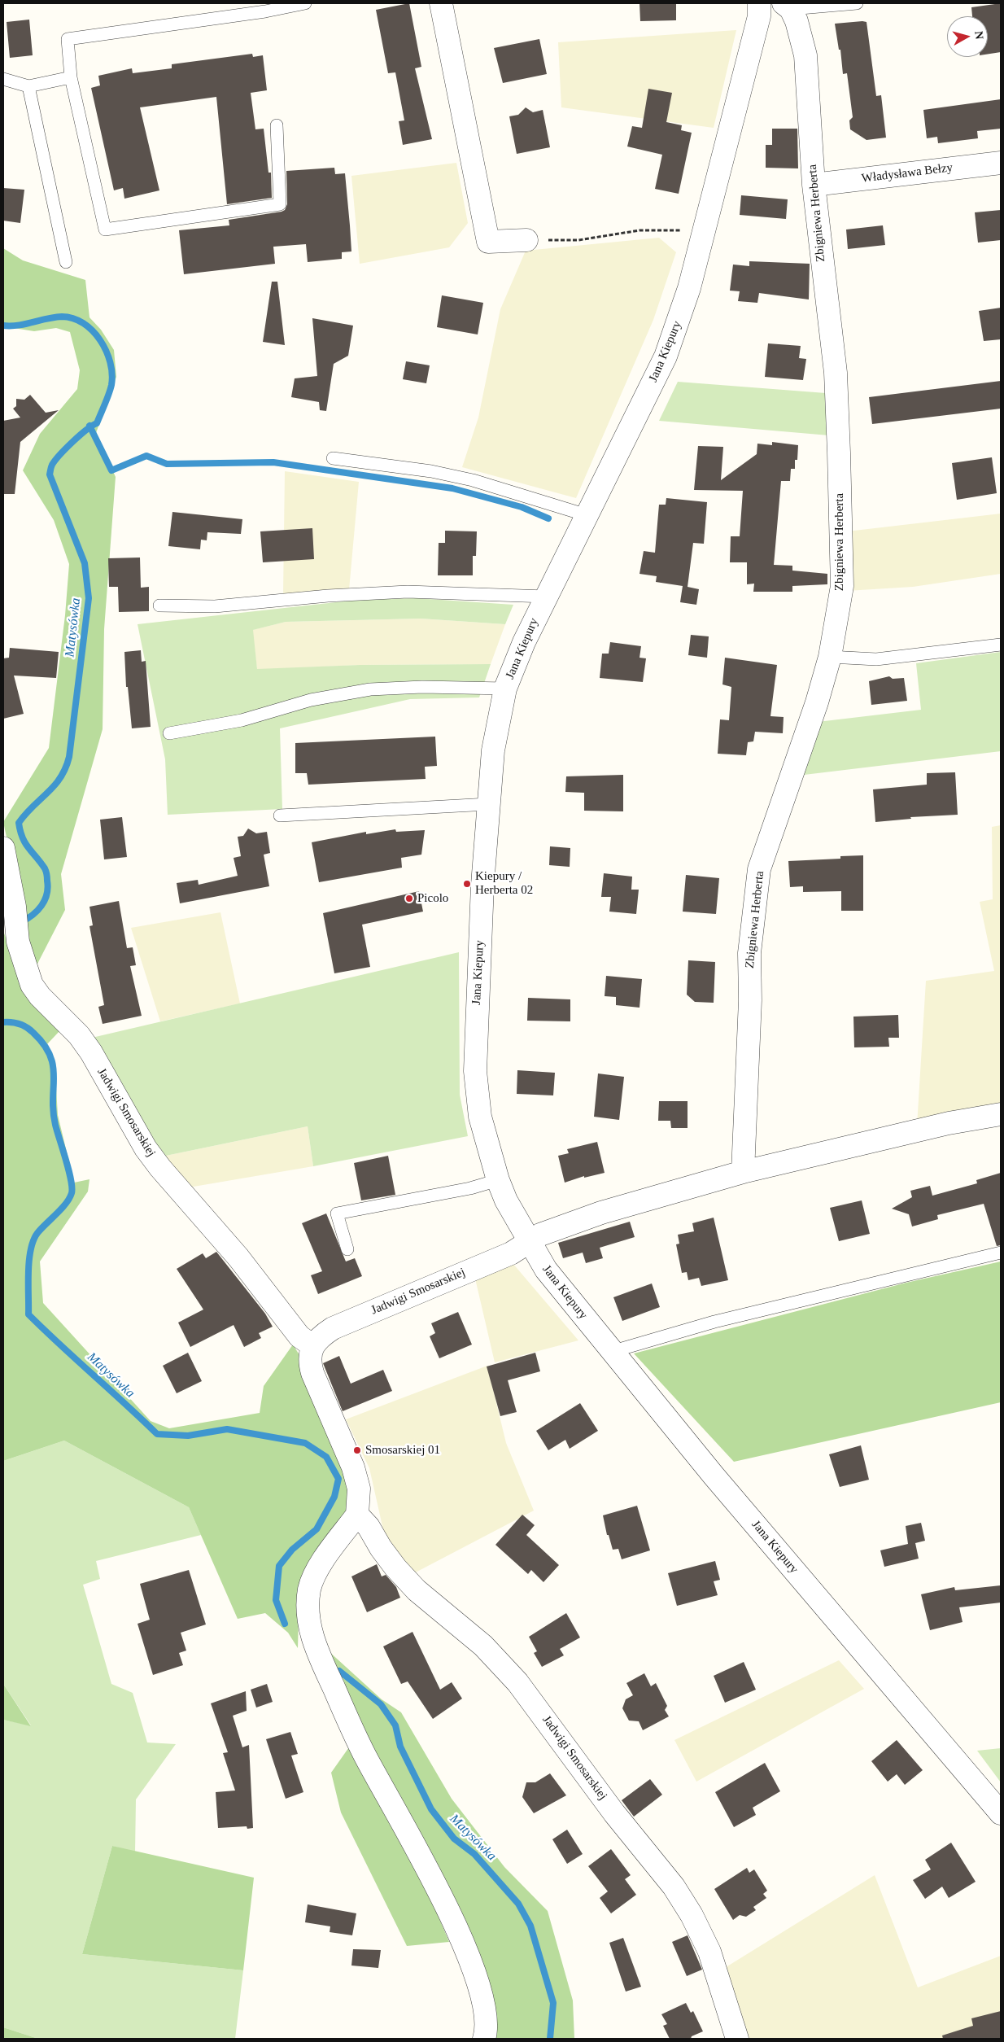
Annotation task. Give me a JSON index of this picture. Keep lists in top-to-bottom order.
{
  "streets": {
    "street": [
      "Władysława Bełzy",
      "Zbigniewa Herberta",
      "Jana Kiepury",
      "Jadwigi Smosarskiej"
    ]
  },
  "crossings": [
    ["Władysława Bełzy", "Zbigniewa Herberta"],
    ["Zbigniewa Herberta", "Jadwigi Smosarskiej"],
    ["Jana Kiepury", "Jadwigi Smosarskiej"]
  ],
  "water": ["Matysówka"],
  "places": ["Kiepury / Herberta 02", "Picolo", "Smosarskiej 01"],
  "north": "right"
}
